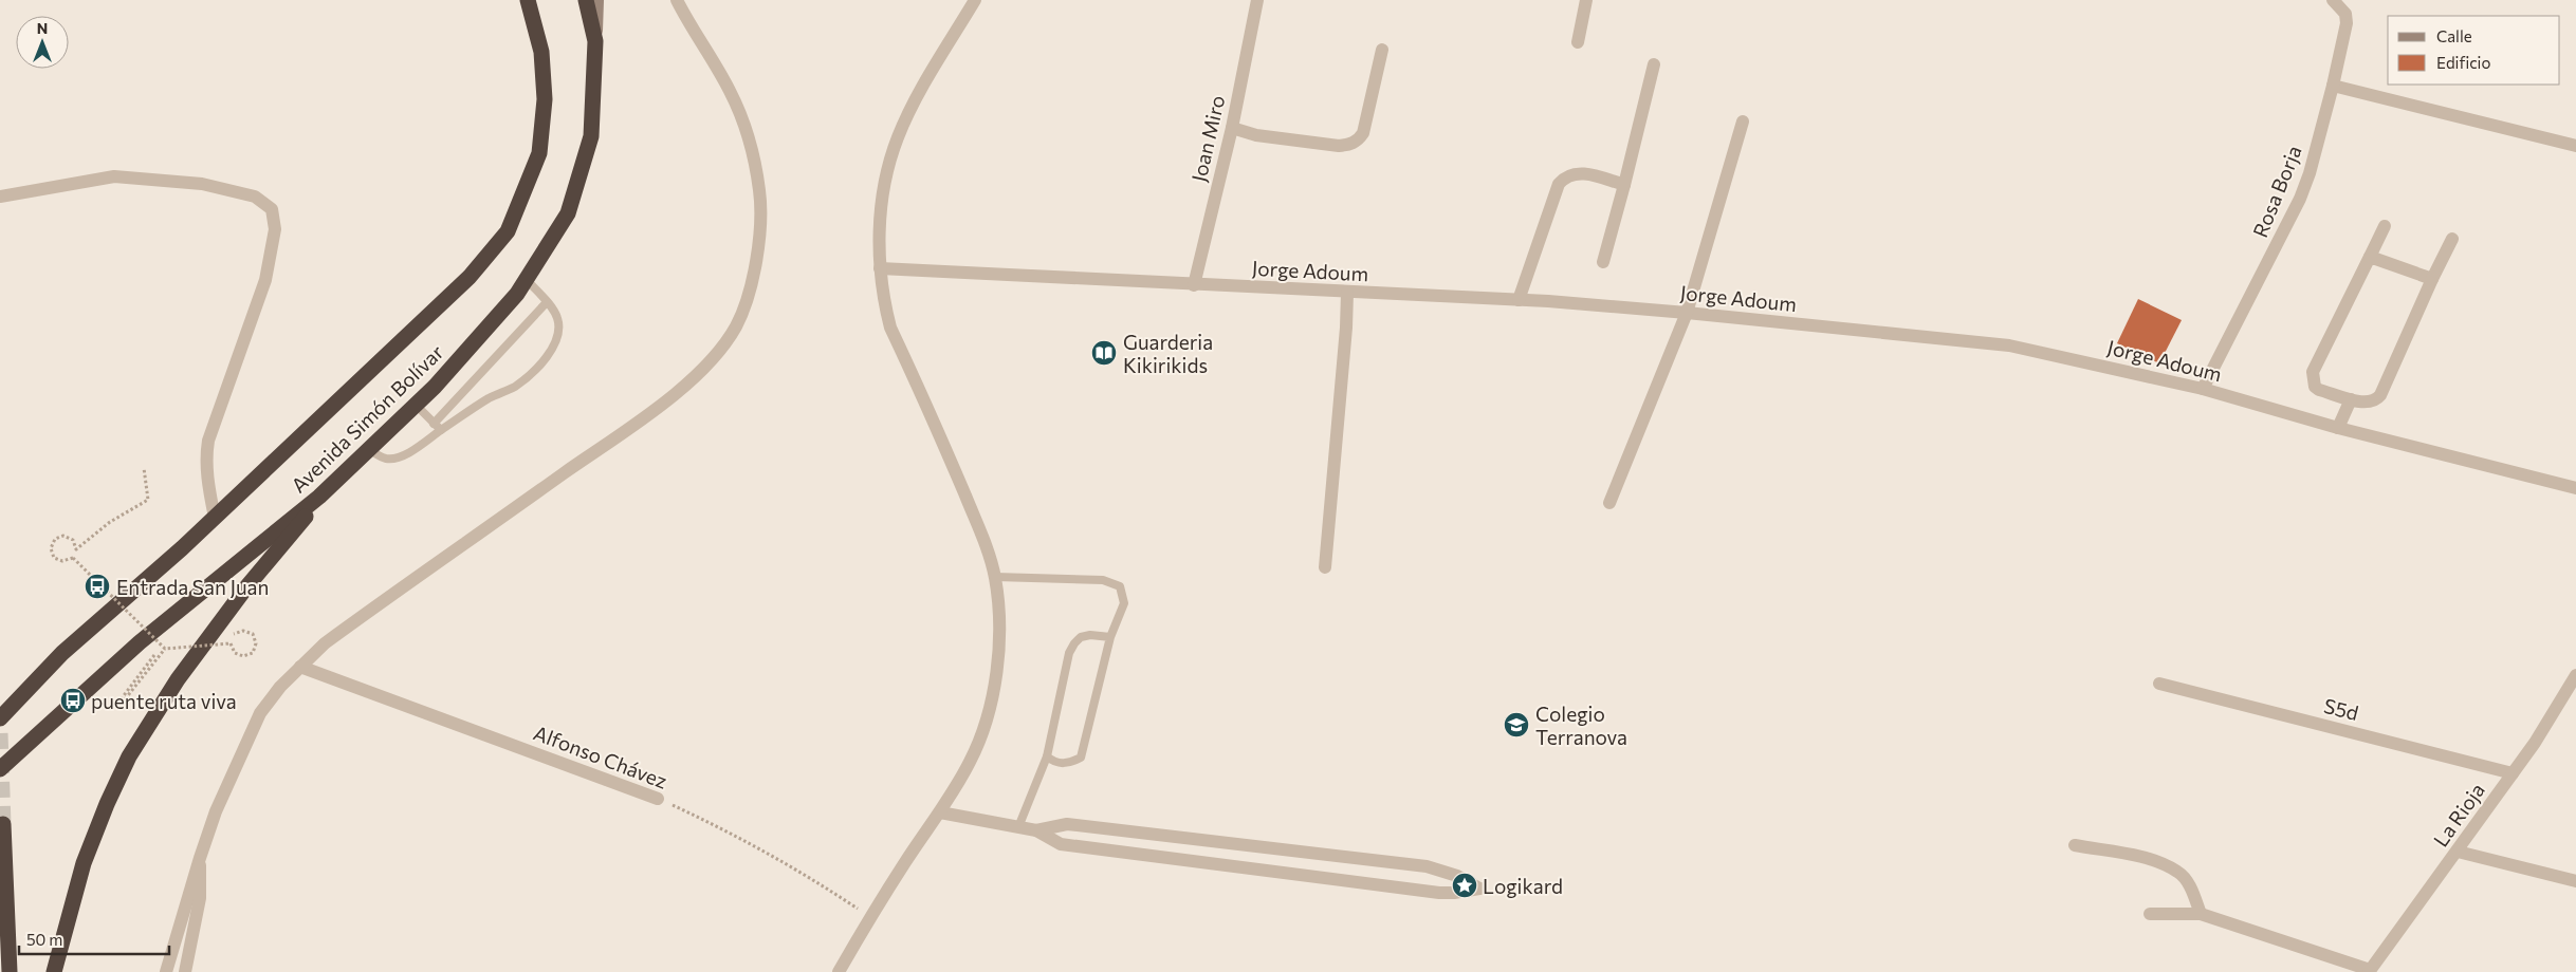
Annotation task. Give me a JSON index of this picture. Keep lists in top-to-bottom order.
{
  "streets": {
    "highway": ["Avenida Simón Bolívar"],
    "street": [
      "Joan Miro",
      "Rosa Borja",
      "Jorge Adoum",
      "S5d",
      "Alfonso Chávez",
      "La Rioja"
    ]
  },
  "crossings": [
    ["Joan Miro", "Jorge Adoum"],
    ["Rosa Borja", "Jorge Adoum"],
    ["S5d", "La Rioja"]
  ],
  "places": {
    "library": ["Guarderia Kikirikids"],
    "bus stop": ["Entrada San Juan", "puente ruta viva"],
    "school or university": ["Colegio Terranova"],
    "place": ["Logikard"]
  },
  "legend": ["Calle", "Edificio"],
  "scale_bar": "50 m",
  "north": "top"
}
